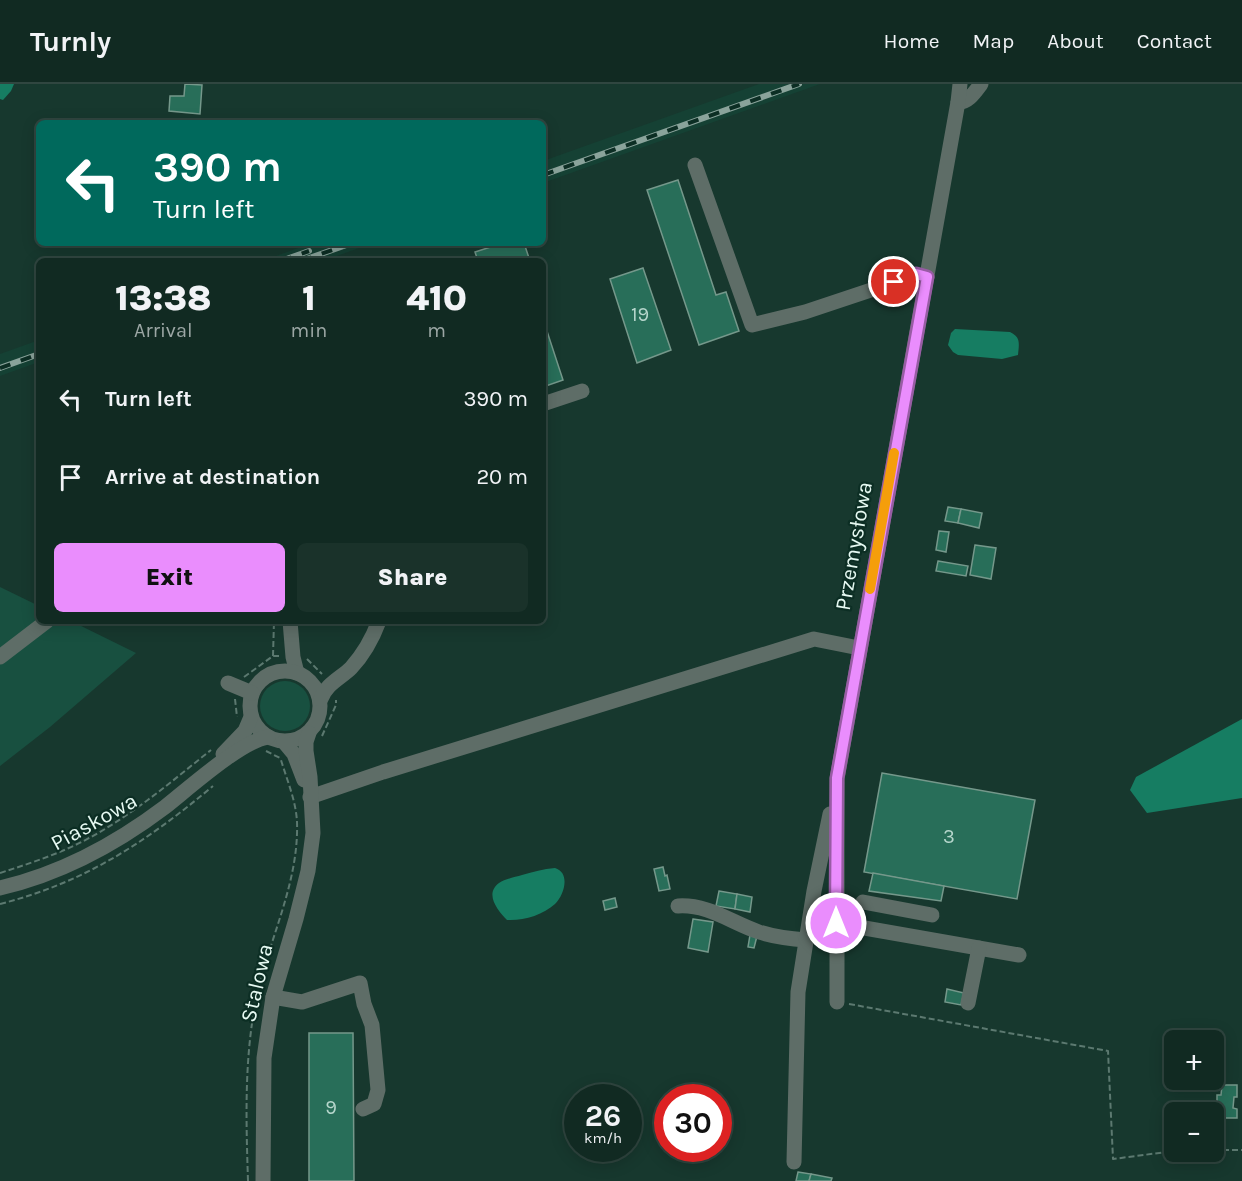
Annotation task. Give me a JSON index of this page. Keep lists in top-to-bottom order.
{
  "streets": {
    "street": ["Przemysłowa", "Piaskowa", "Stalowa"]
  },
  "crossings": [
    ["Piaskowa", "Stalowa"]
  ],
  "house_numbers": ["19", "3", "9"],
  "page": {
    "header": "Turnly",
    "nav": [
      "Home",
      "Map",
      "About",
      "Contact"
    ],
    "turn": ["390 m", "Turn left"],
    "eta": [
      "13:38",
      "Arrival",
      "1",
      "min",
      "410",
      "m"
    ],
    "list": [
      {
        "name": "Turn left",
        "value": "390 m"
      },
      {
        "name": "Arrive at destination",
        "value": "20 m"
      }
    ],
    "buttons": ["Exit", "Share"],
    "map_buttons": ["+", "−"],
    "speed": "26 km/h",
    "limit": "30"
  }
}
